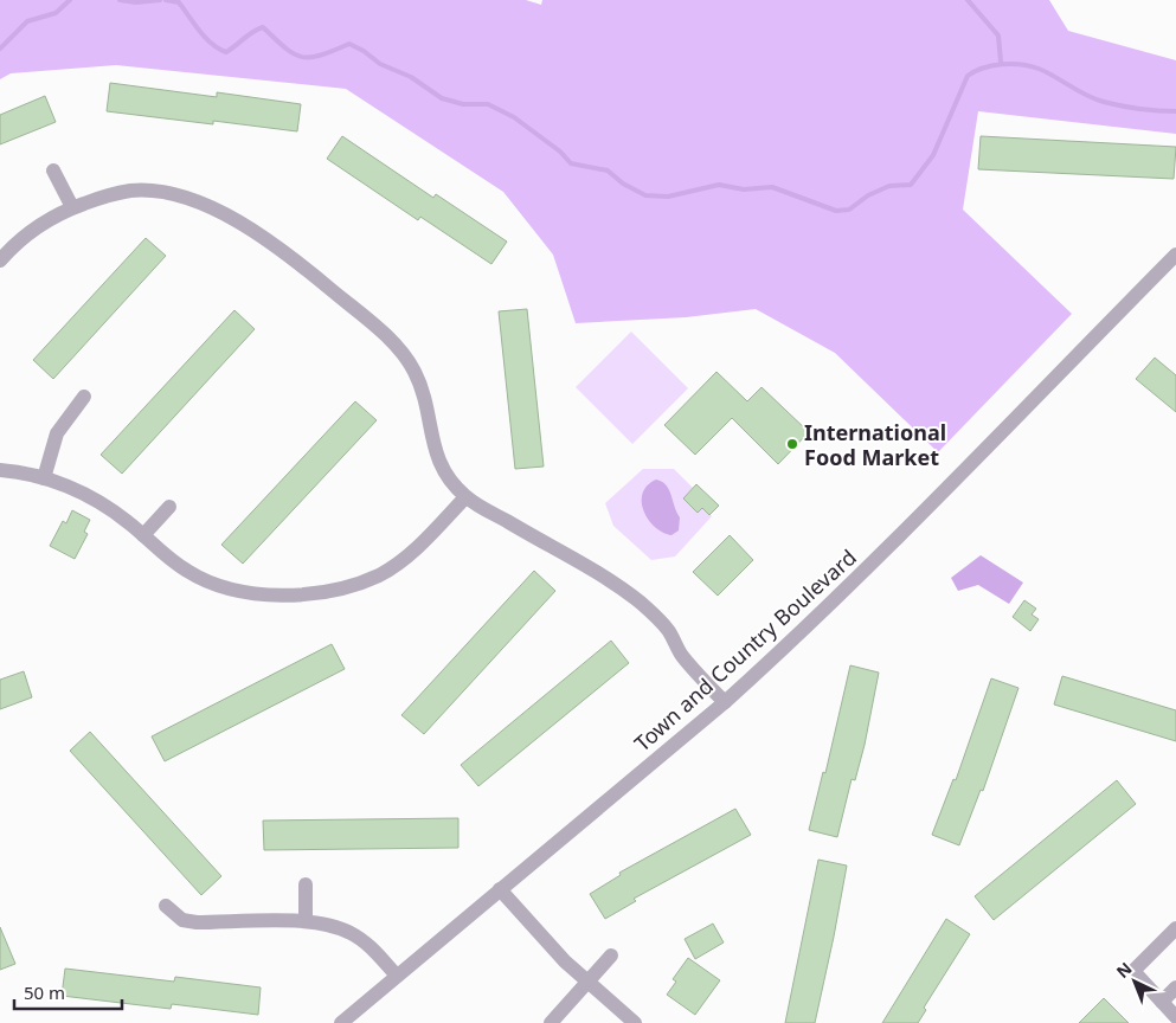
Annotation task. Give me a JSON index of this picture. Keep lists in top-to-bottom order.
{
  "streets": {
    "street": ["Town and Country Boulevard"]
  },
  "places": ["International Food Market"],
  "scale_bar": "50 m",
  "north": "top left"
}
